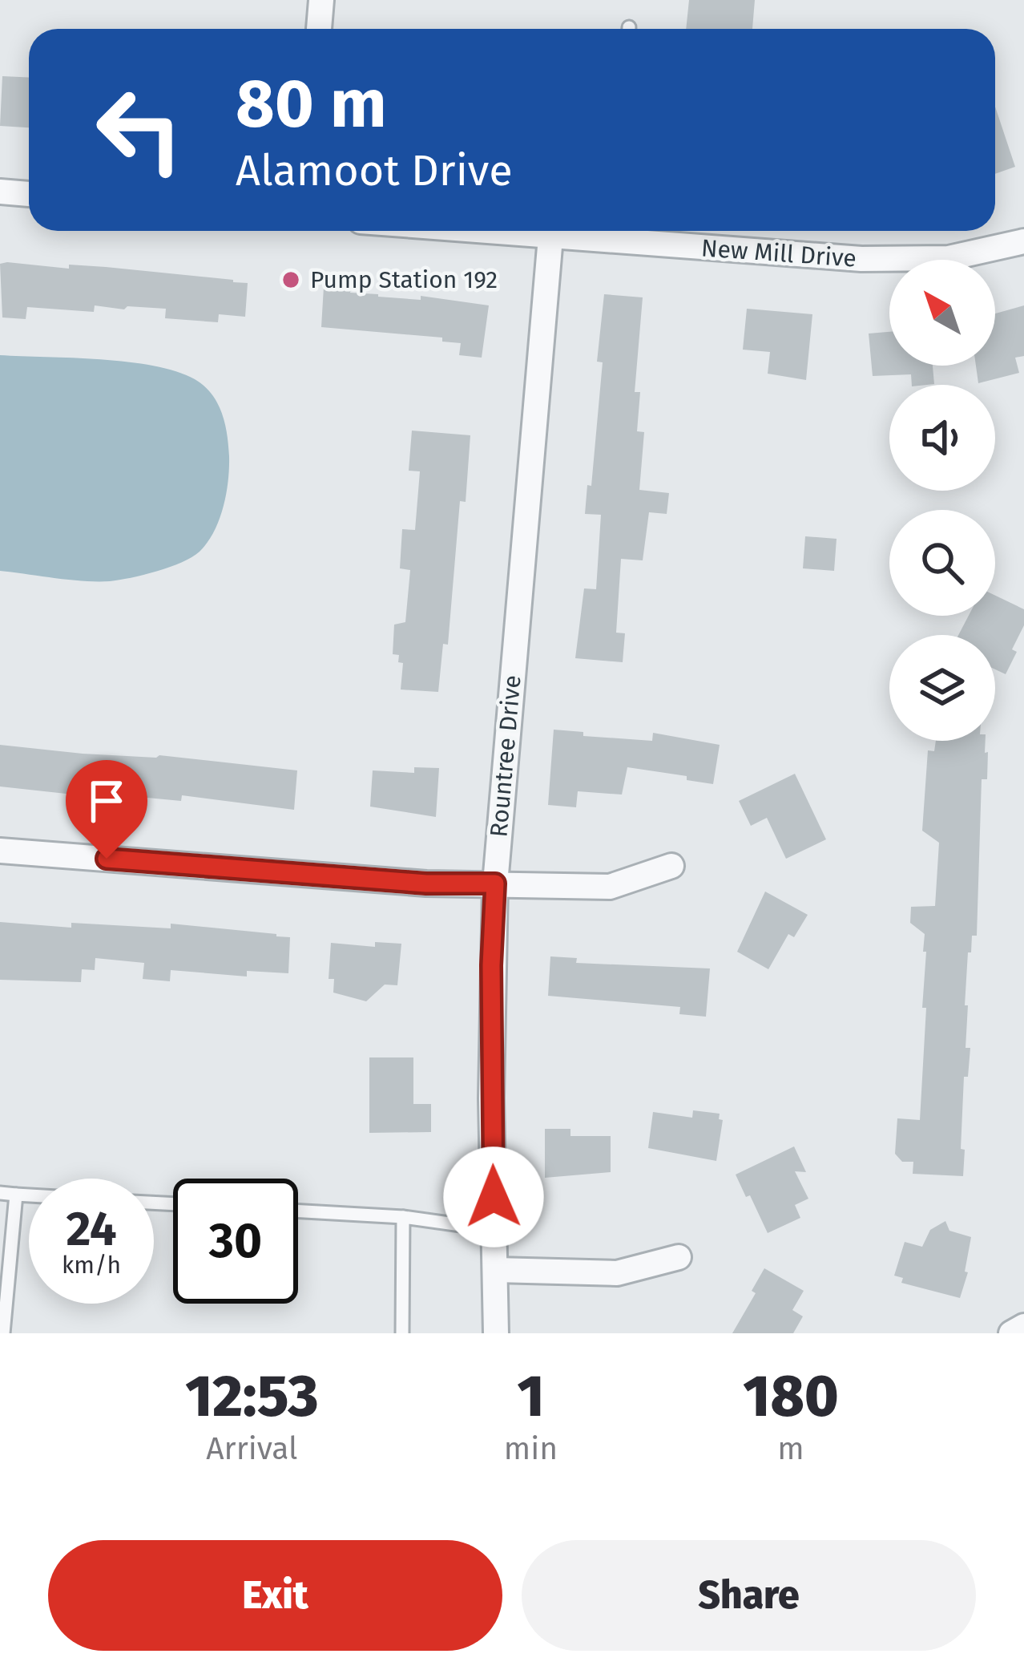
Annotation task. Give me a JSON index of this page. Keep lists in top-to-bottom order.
{
  "streets": {
    "street": ["New Mill Drive", "Rountree Drive"]
  },
  "crossings": [
    ["New Mill Drive", "Rountree Drive"]
  ],
  "places": ["Pump Station 192"],
  "north": "top left",
  "page": {
    "turn": ["80 m", "Alamoot Drive"],
    "speed": "24 km/h",
    "limit": "30",
    "eta": [
      "12:53",
      "Arrival",
      "1",
      "min",
      "180",
      "m"
    ],
    "buttons": ["Exit", "Share"]
  }
}
